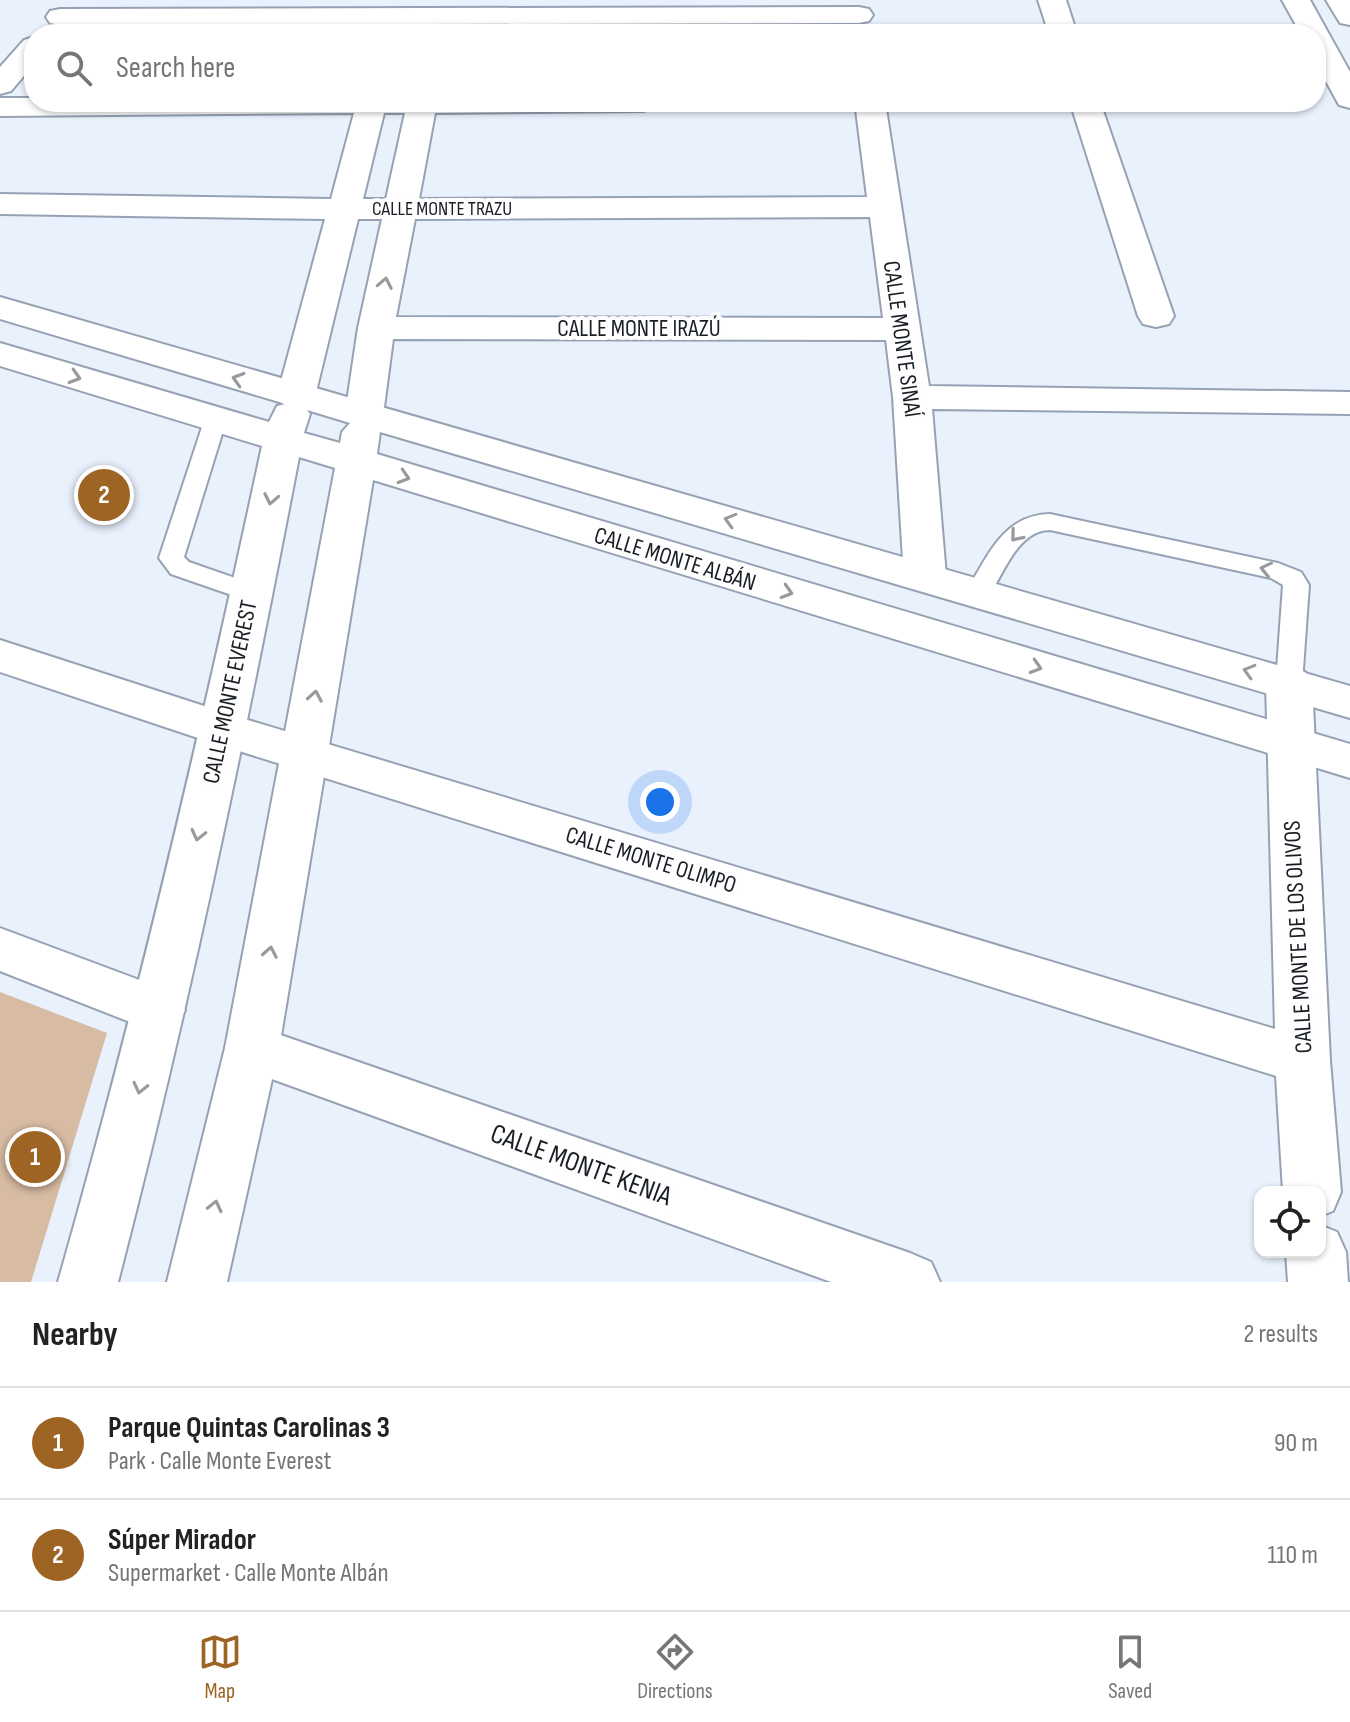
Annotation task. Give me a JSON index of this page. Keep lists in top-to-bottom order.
{
  "streets": {
    "street": [
      "CALLE MONTE TRAZU",
      "CALLE MONTE IRAZÚ",
      "CALLE MONTE SINAÍ",
      "CALLE MONTE ALBÁN",
      "CALLE MONTE EVEREST",
      "CALLE MONTE OLIMPO",
      "CALLE MONTE DE LOS OLIVOS",
      "CALLE MONTE KENIA"
    ]
  },
  "crossings": [
    ["CALLE MONTE TRAZU", "CALLE MONTE SINAÍ"],
    ["CALLE MONTE TRAZU", "CALLE MONTE EVEREST"],
    ["CALLE MONTE IRAZÚ", "CALLE MONTE SINAÍ"],
    ["CALLE MONTE ALBÁN", "CALLE MONTE EVEREST"],
    ["CALLE MONTE ALBÁN", "CALLE MONTE DE LOS OLIVOS"],
    ["CALLE MONTE EVEREST", "CALLE MONTE OLIMPO"],
    ["CALLE MONTE OLIMPO", "CALLE MONTE DE LOS OLIVOS"]
  ],
  "page": {
    "search": "Search here",
    "pins": ["2", "1"],
    "heading": ["Nearby", "2 results"],
    "list": [
      {
        "mark": "1",
        "name": "Parque Quintas Carolinas 3",
        "note": "Park · Calle Monte Everest",
        "value": "90 m"
      },
      {
        "mark": "2",
        "name": "Súper Mirador",
        "note": "Supermarket · Calle Monte Albán",
        "value": "110 m"
      }
    ],
    "nav": ["Map", "Directions", "Saved"]
  }
}
